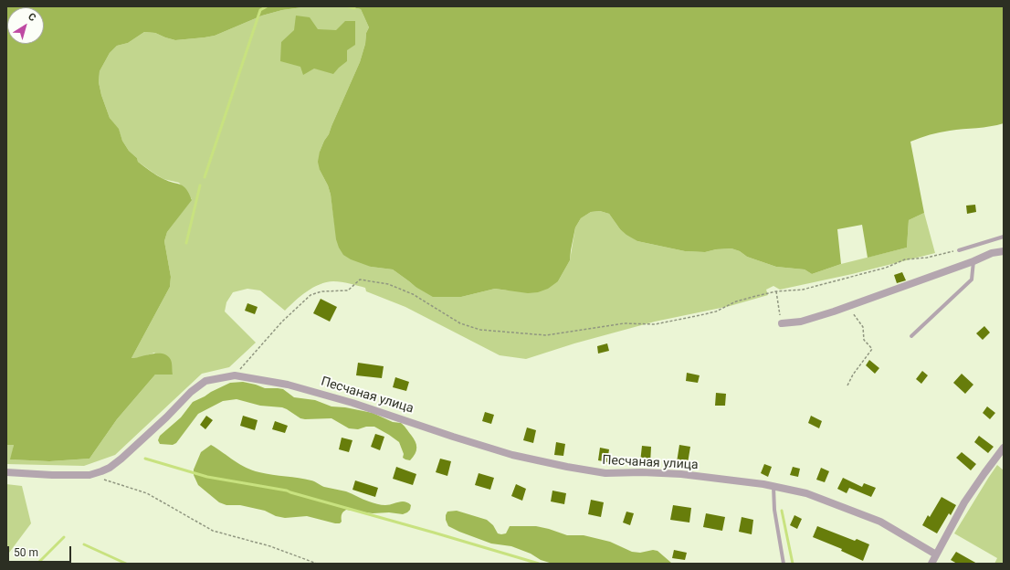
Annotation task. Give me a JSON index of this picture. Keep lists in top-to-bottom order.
{
  "streets": {
    "street": ["Песчаная улица"]
  },
  "scale_bar": "50 m",
  "north": "top right"
}
